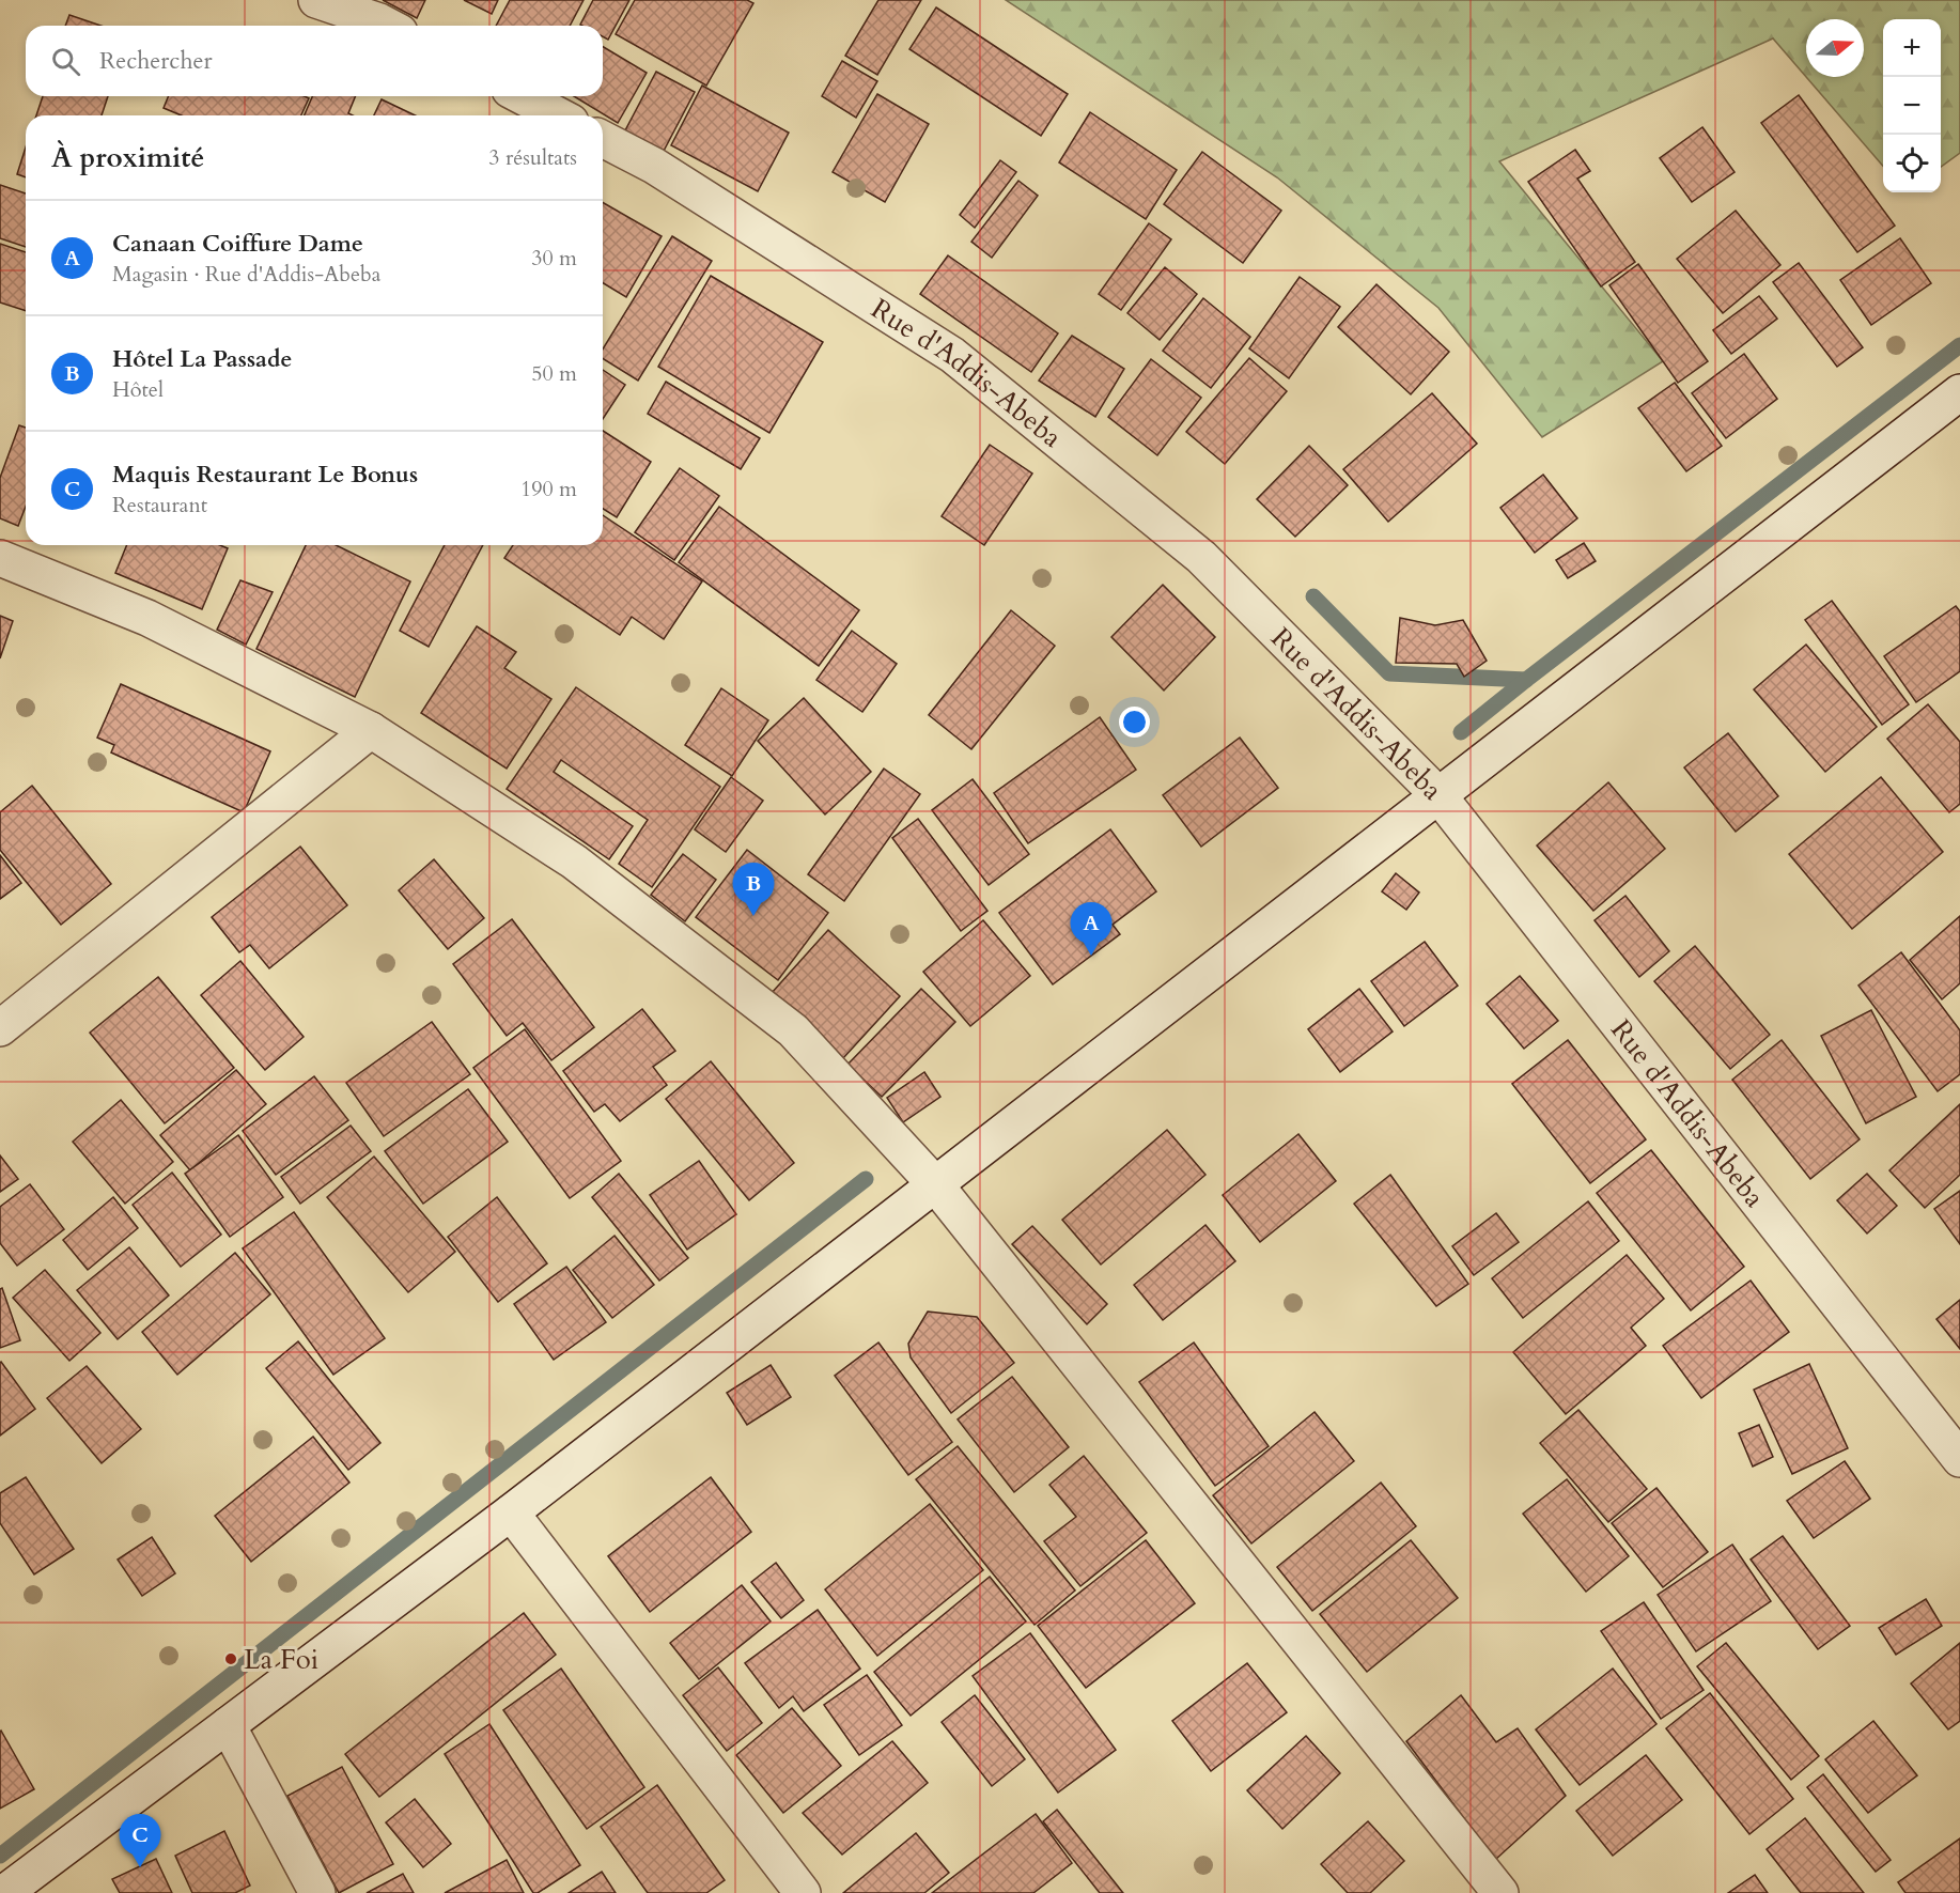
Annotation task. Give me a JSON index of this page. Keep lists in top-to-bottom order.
{
  "streets": {
    "street": ["Rue d'Addis-Abeba"]
  },
  "places": ["La Foi"],
  "north": "right",
  "page": {
    "map_buttons": ["+", "−"],
    "search": "Rechercher",
    "heading": ["À proximité", "3 résultats"],
    "list": [
      {
        "mark": "A",
        "name": "Canaan Coiffure Dame",
        "note": "Magasin · Rue d'Addis-Abeba",
        "value": "30 m"
      },
      {
        "mark": "B",
        "name": "Hôtel La Passade",
        "note": "Hôtel",
        "value": "50 m"
      },
      {
        "mark": "C",
        "name": "Maquis Restaurant Le Bonus",
        "note": "Restaurant",
        "value": "190 m"
      }
    ],
    "pins": ["B", "A", "C"]
  }
}
